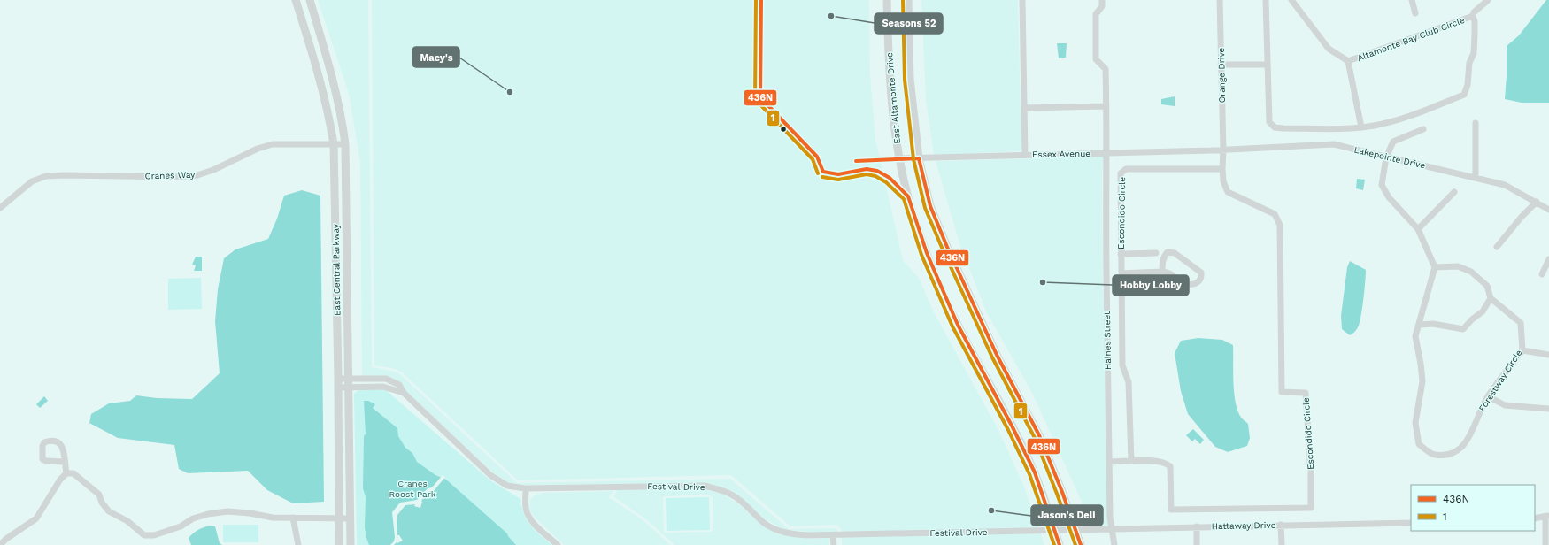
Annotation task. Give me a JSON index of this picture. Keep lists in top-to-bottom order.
{
  "streets": {
    "main road": ["East Altamonte Drive", "East Central Parkway"],
    "street": [
      "Altamonte Bay Club Circle",
      "Orange Drive",
      "Essex Avenue",
      "Lakepointe Drive",
      "Cranes Way",
      "Escondido Circle",
      "Haines Street",
      "Forestway Circle",
      "Festival Drive",
      "Hattaway Drive"
    ]
  },
  "crossings": [
    ["Orange Drive", "Essex Avenue"],
    ["Orange Drive", "Lakepointe Drive"],
    ["Orange Drive", "Escondido Circle"],
    ["East Altamonte Drive", "Essex Avenue"],
    ["East Altamonte Drive", "Festival Drive"],
    ["Essex Avenue", "Lakepointe Drive"],
    ["Essex Avenue", "Escondido Circle"],
    ["Essex Avenue", "Haines Street"],
    ["Lakepointe Drive", "Escondido Circle"],
    ["Cranes Way", "East Central Parkway"],
    ["Escondido Circle", "Haines Street"],
    ["East Central Parkway", "Festival Drive"],
    ["Haines Street", "Hattaway Drive"],
    ["Festival Drive", "Hattaway Drive"]
  ],
  "parks": ["Cranes Roost Park"],
  "places": [
    "Seasons 52",
    "Macy's",
    "Hobby Lobby",
    "Jason's Deli"
  ],
  "lines": ["transit line 436N", "transit line 1"],
  "legend": ["436N", "1"]
}
